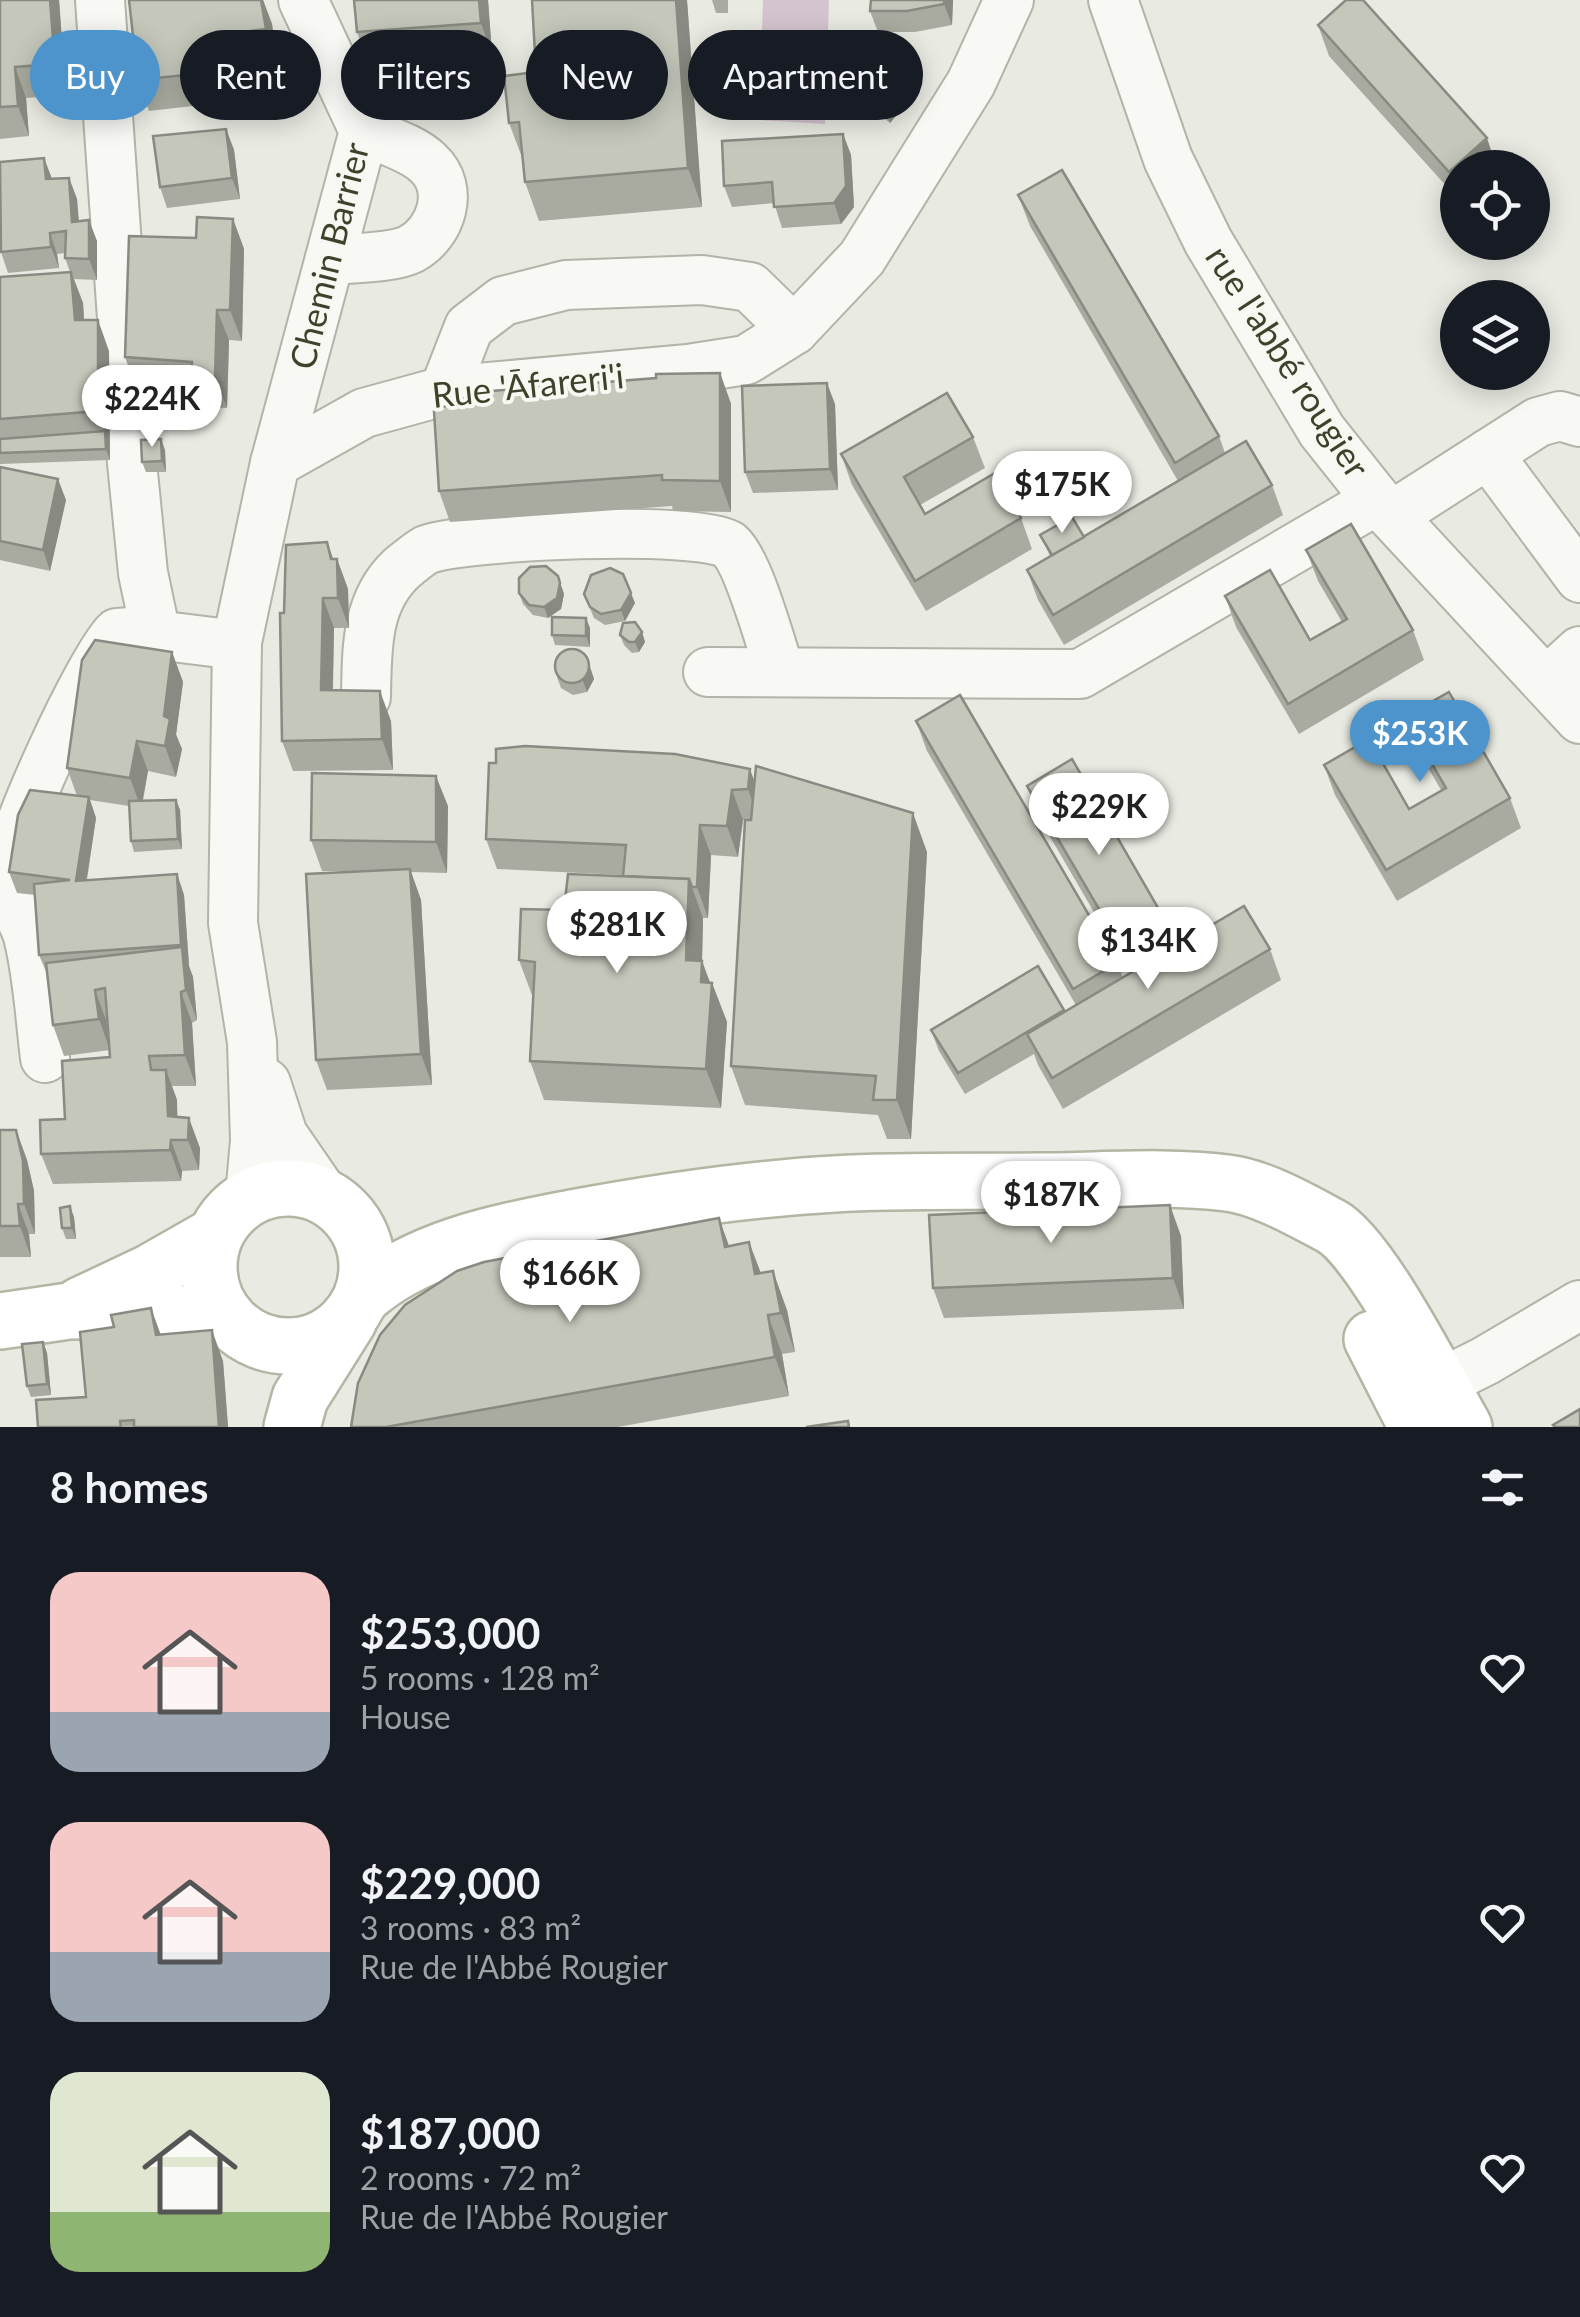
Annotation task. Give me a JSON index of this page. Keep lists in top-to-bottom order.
{
  "streets": {
    "street": ["Chemin Barrier", "rue l'abbé rougier", "Rue 'Āfareri'i"]
  },
  "crossings": [
    ["Chemin Barrier", "Rue 'Āfareri'i"]
  ],
  "page": {
    "chip": [
      "Buy",
      "Rent",
      "Filters",
      "New",
      "Apartment"
    ],
    "price": [
      "$224K",
      "$175K",
      "$253K",
      "$229K",
      "$281K",
      "$134K",
      "$187K",
      "$166K"
    ],
    "heading": "8 homes",
    "list": [
      {
        "name": "$253,000",
        "note": "5 rooms · 128 m² · House"
      },
      {
        "name": "$229,000",
        "note": "3 rooms · 83 m² · Rue de l'Abbé Rougier"
      },
      {
        "name": "$187,000",
        "note": "2 rooms · 72 m² · Rue de l'Abbé Rougier"
      }
    ]
  }
}
